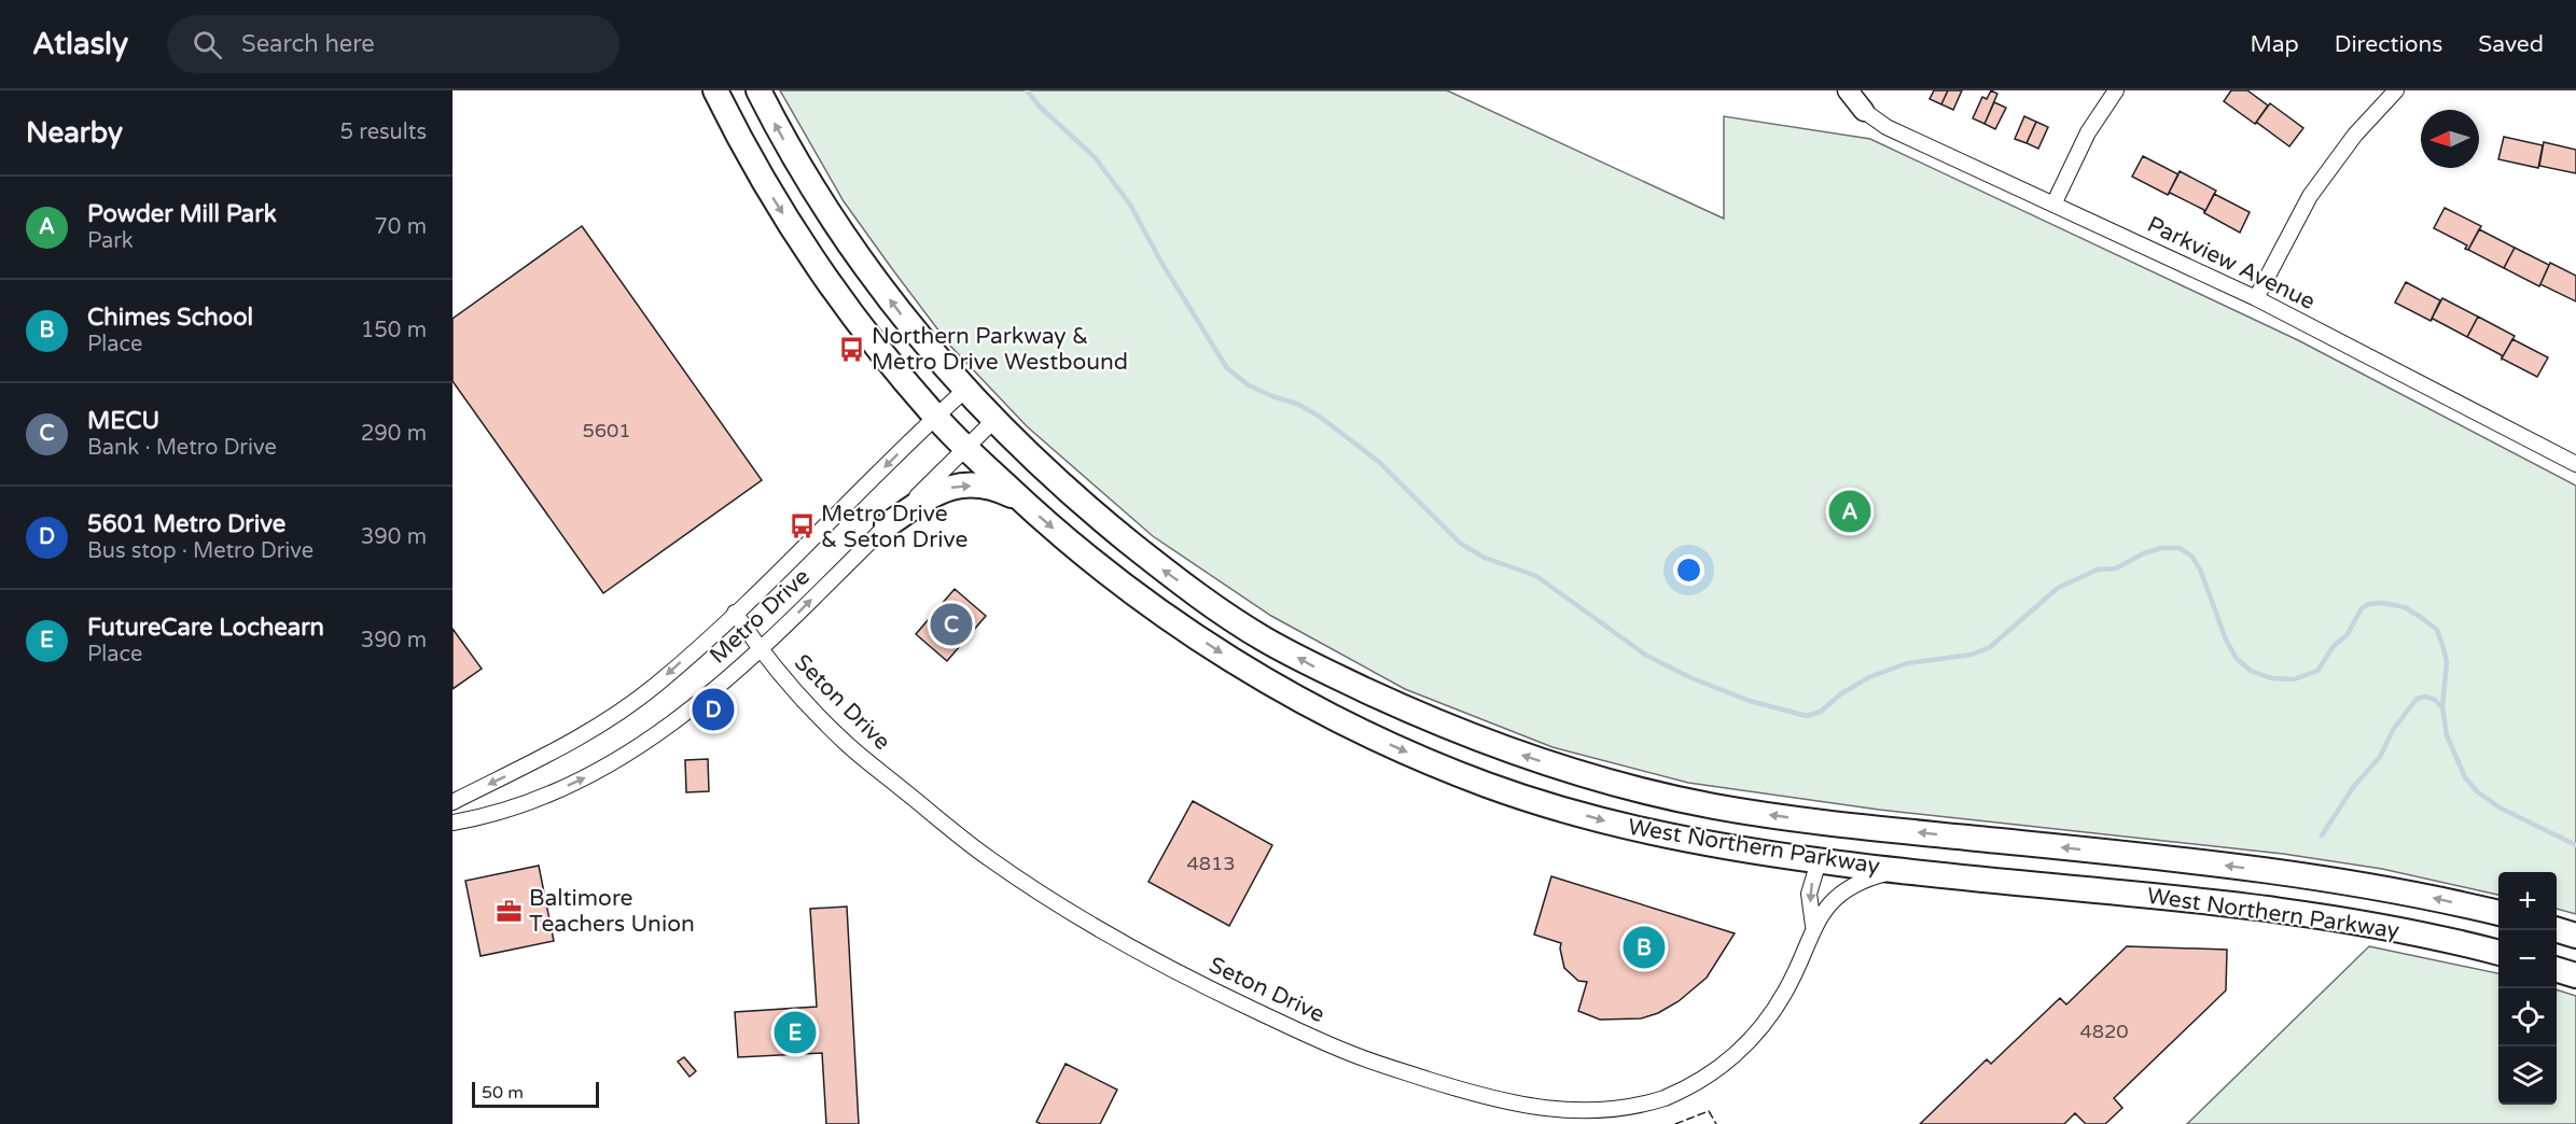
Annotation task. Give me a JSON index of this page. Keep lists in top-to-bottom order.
{
  "streets": {
    "main road": ["West Northern Parkway"],
    "street": ["Parkview Avenue", "Metro Drive", "Seton Drive"]
  },
  "crossings": [
    ["Metro Drive", "Seton Drive"],
    ["Metro Drive", "West Northern Parkway"],
    ["Seton Drive", "West Northern Parkway"]
  ],
  "places": {
    "bus stop": ["Northern Parkway & Metro Drive Westbound", "Metro Drive & Seton Drive"],
    "office": ["Baltimore Teachers Union"]
  },
  "house_numbers": ["5601", "4813", "4820"],
  "scale_bar": "50 m",
  "north": "left",
  "page": {
    "header": "Atlasly",
    "search": "Search here",
    "nav": ["Map", "Directions", "Saved"],
    "heading": ["Nearby", "5 results"],
    "list": [
      {
        "mark": "A",
        "name": "Powder Mill Park",
        "note": "Park",
        "value": "70 m"
      },
      {
        "mark": "B",
        "name": "Chimes School",
        "note": "Place",
        "value": "150 m"
      },
      {
        "mark": "C",
        "name": "MECU",
        "note": "Bank · Metro Drive",
        "value": "290 m"
      },
      {
        "mark": "D",
        "name": "5601 Metro Drive",
        "note": "Bus stop · Metro Drive",
        "value": "390 m"
      },
      {
        "mark": "E",
        "name": "FutureCare Lochearn",
        "note": "Place",
        "value": "390 m"
      }
    ],
    "pins": [
      "A",
      "C",
      "D",
      "B",
      "E"
    ],
    "map_buttons": ["+", "−"],
    "scale": "50 m"
  }
}
